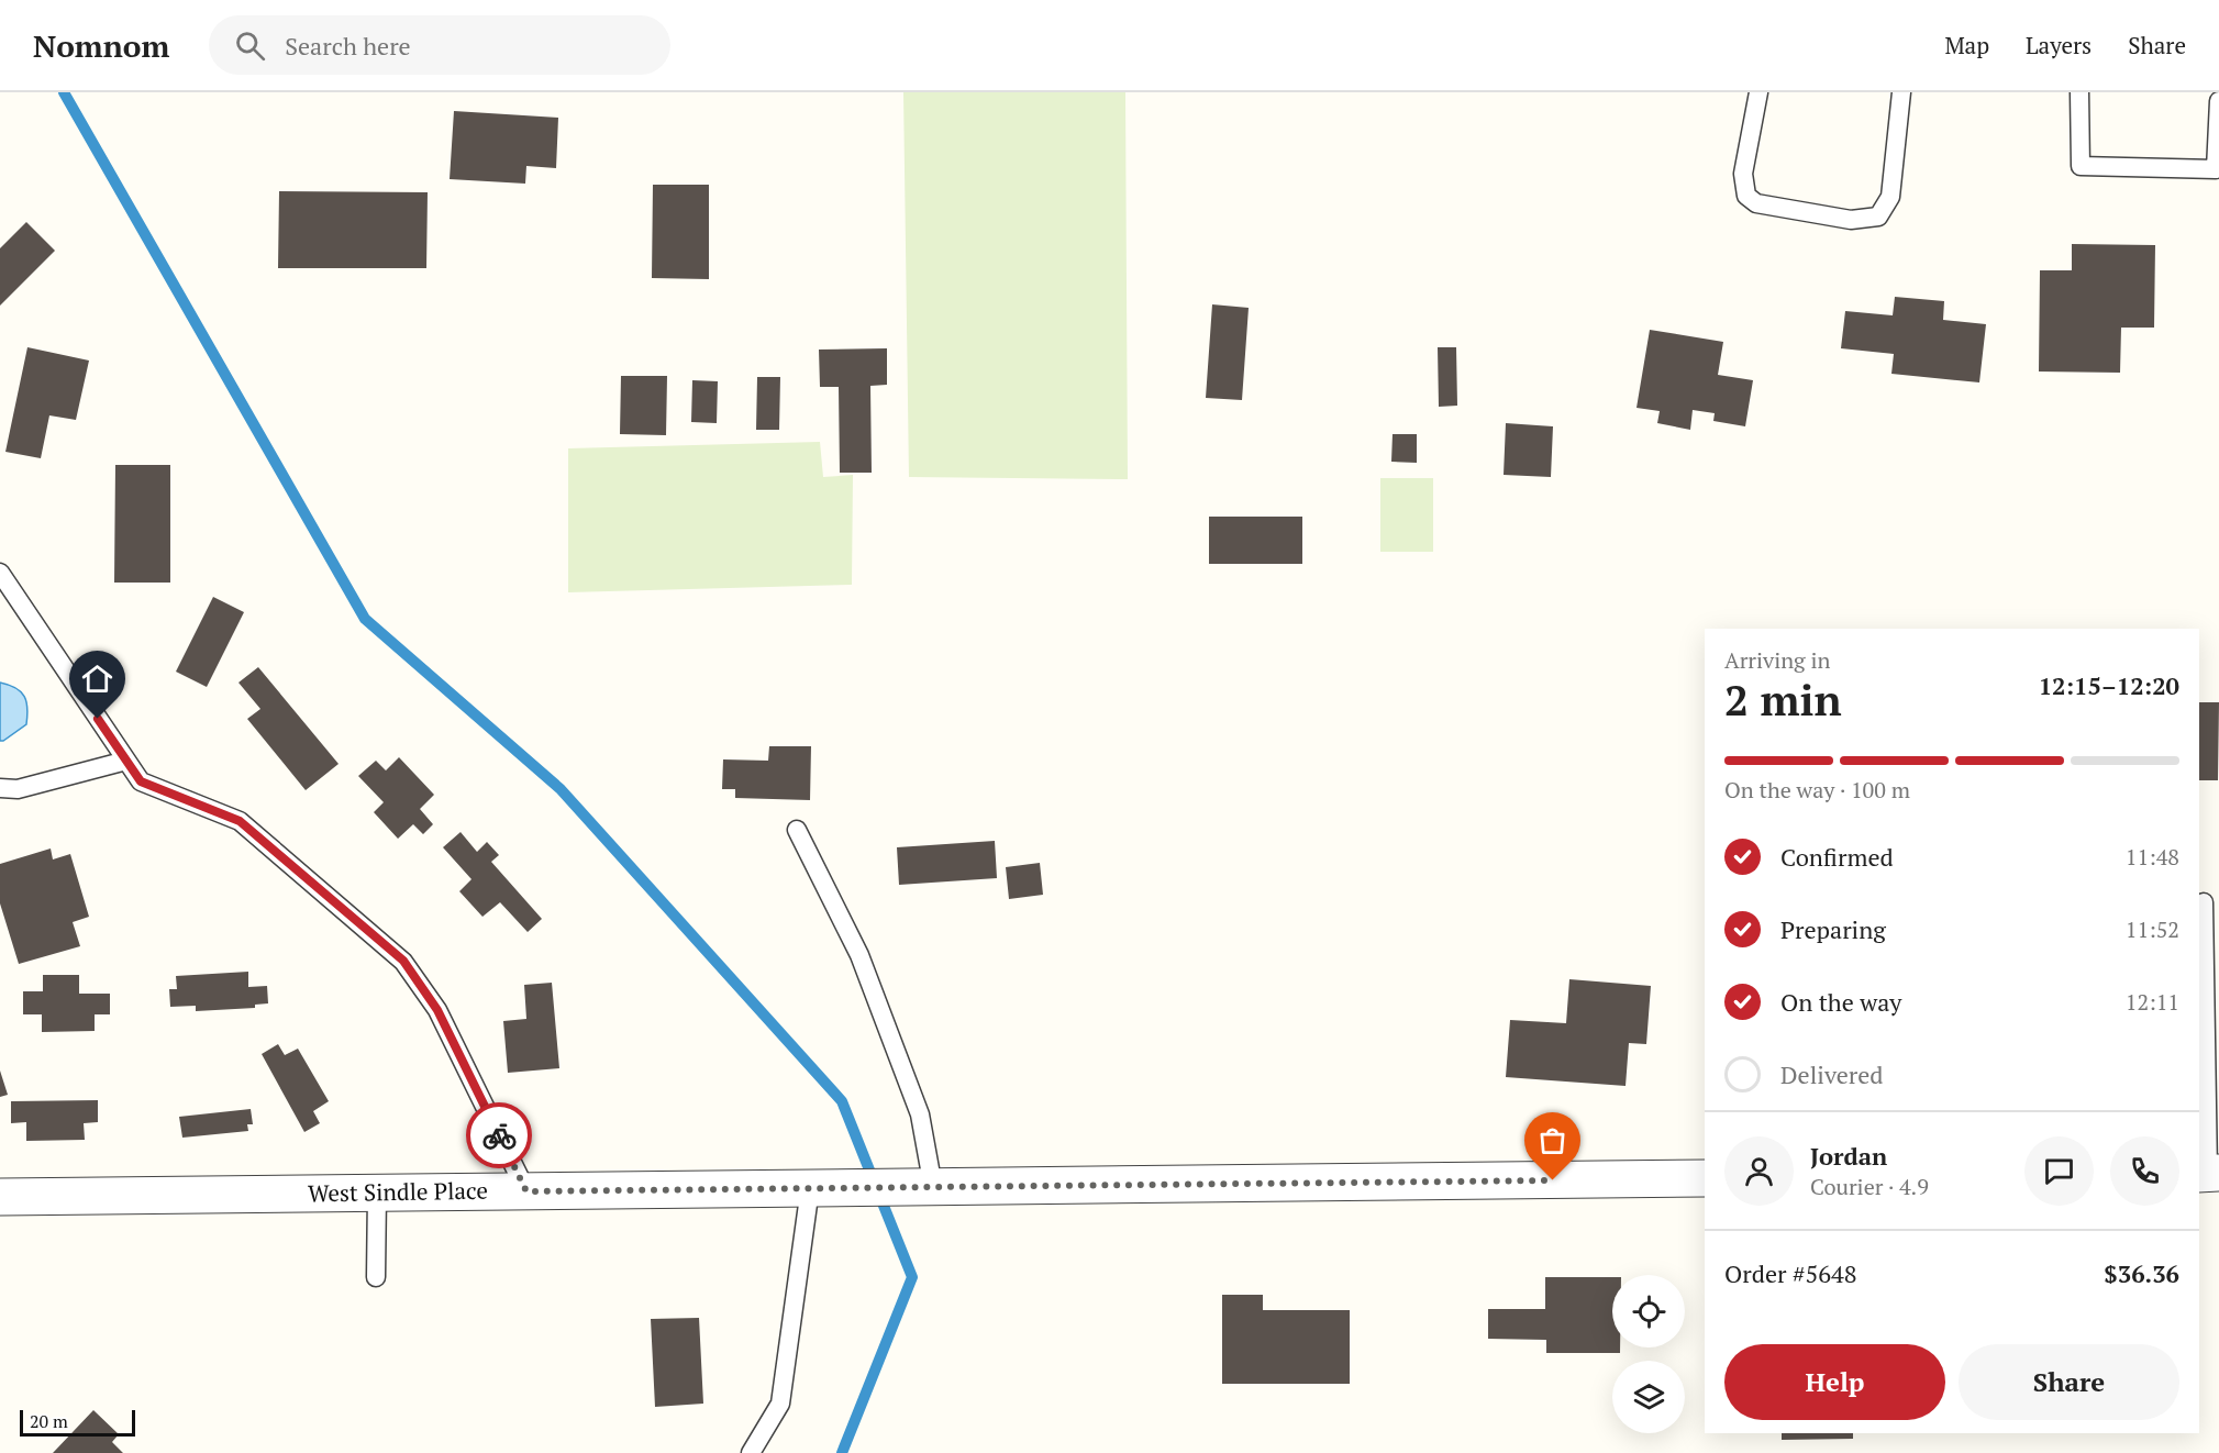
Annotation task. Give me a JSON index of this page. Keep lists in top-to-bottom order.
{
  "streets": {
    "street": ["West Sindle Place"]
  },
  "scale_bar": "20 m",
  "page": {
    "header": "Nomnom",
    "search": "Search here",
    "nav": ["Map", "Layers", "Share"],
    "heading": ["2 min", "Arriving in", "12:15–12:20"],
    "panel": [
      "Jordan",
      "Courier · 4.9",
      "Order #5648",
      "$36.36"
    ],
    "bar": "On the way · 100 m",
    "list": [
      ["Confirmed", "11:48"],
      ["Preparing", "11:52"],
      ["On the way", "12:11"],
      "Delivered"
    ],
    "buttons": ["Help", "Share"],
    "scale": "20 m"
  }
}
